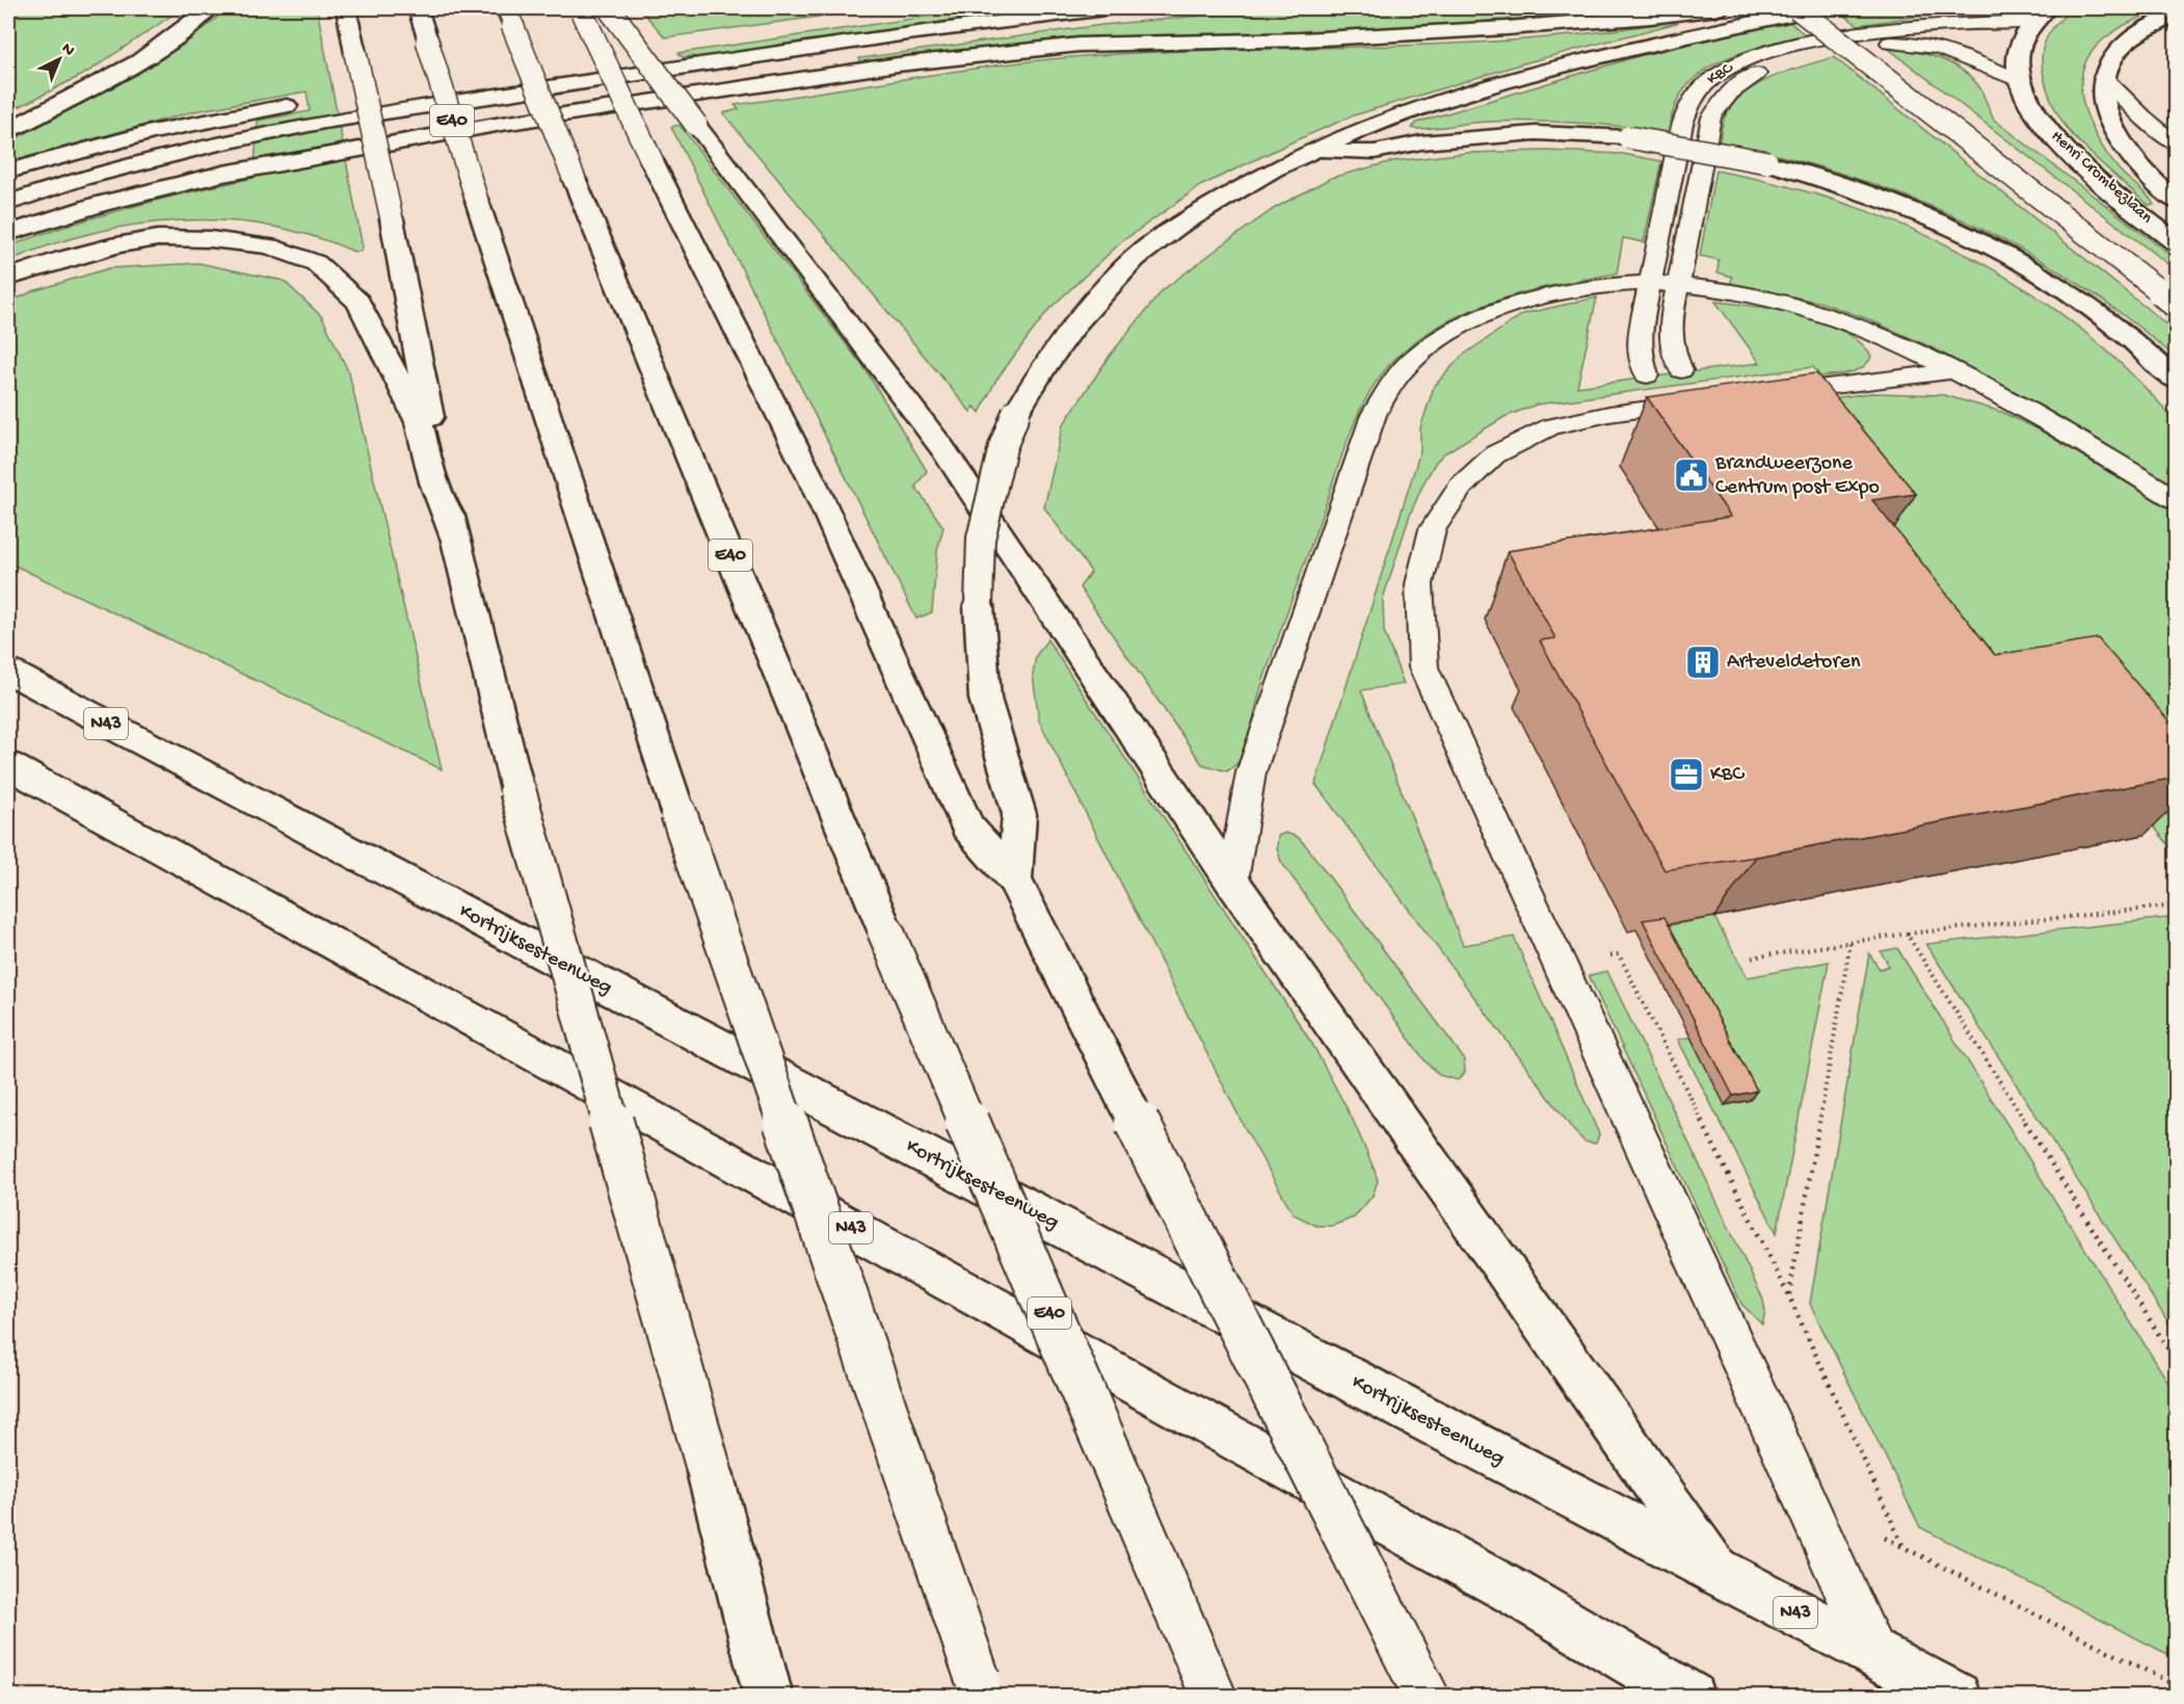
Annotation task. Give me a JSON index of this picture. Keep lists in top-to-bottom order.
{
  "streets": {
    "main road": [
      "E40",
      "Henri Crombezlaan",
      "N43",
      "Kortrijksesteenweg"
    ],
    "lane": ["KBC"]
  },
  "crossings": [
    ["KBC", "Henri Crombezlaan"]
  ],
  "places": {
    "public building": ["Brandweerzone Centrum post Expo"],
    "building": ["Arteveldetoren"],
    "office": ["KBC"]
  },
  "north": "top right"
}
